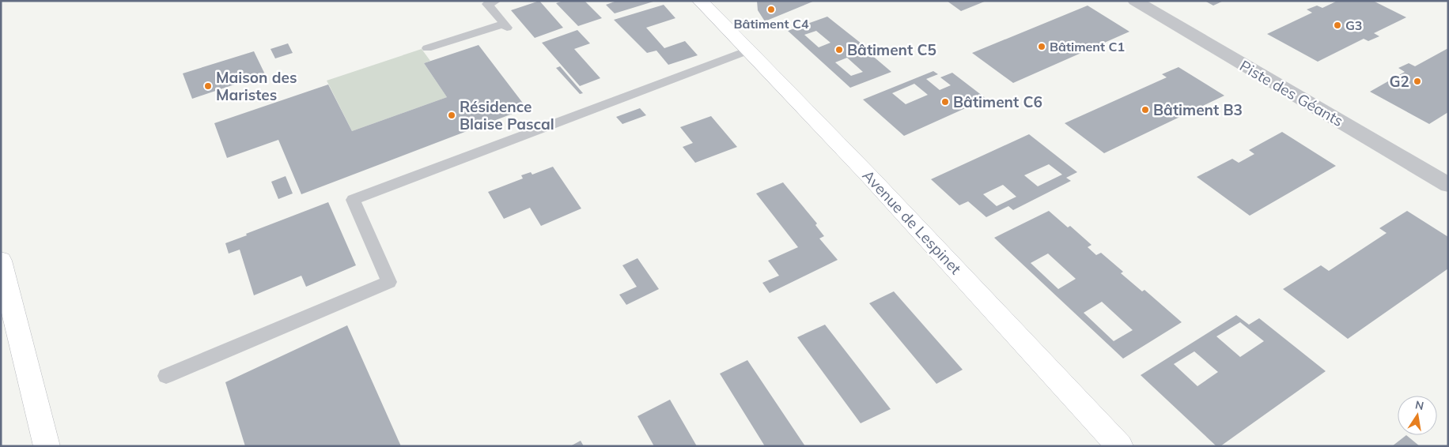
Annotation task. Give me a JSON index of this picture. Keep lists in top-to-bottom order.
{
  "streets": {
    "street": ["Piste des Géants", "Avenue de Lespinet"]
  },
  "places": [
    "Bâtiment C4",
    "G3",
    "Bâtiment C1",
    "Bâtiment C5",
    "G2",
    "Maison des Maristes",
    "Bâtiment C6",
    "Bâtiment B3",
    "Résidence Blaise Pascal"
  ],
  "north": "top"
}
